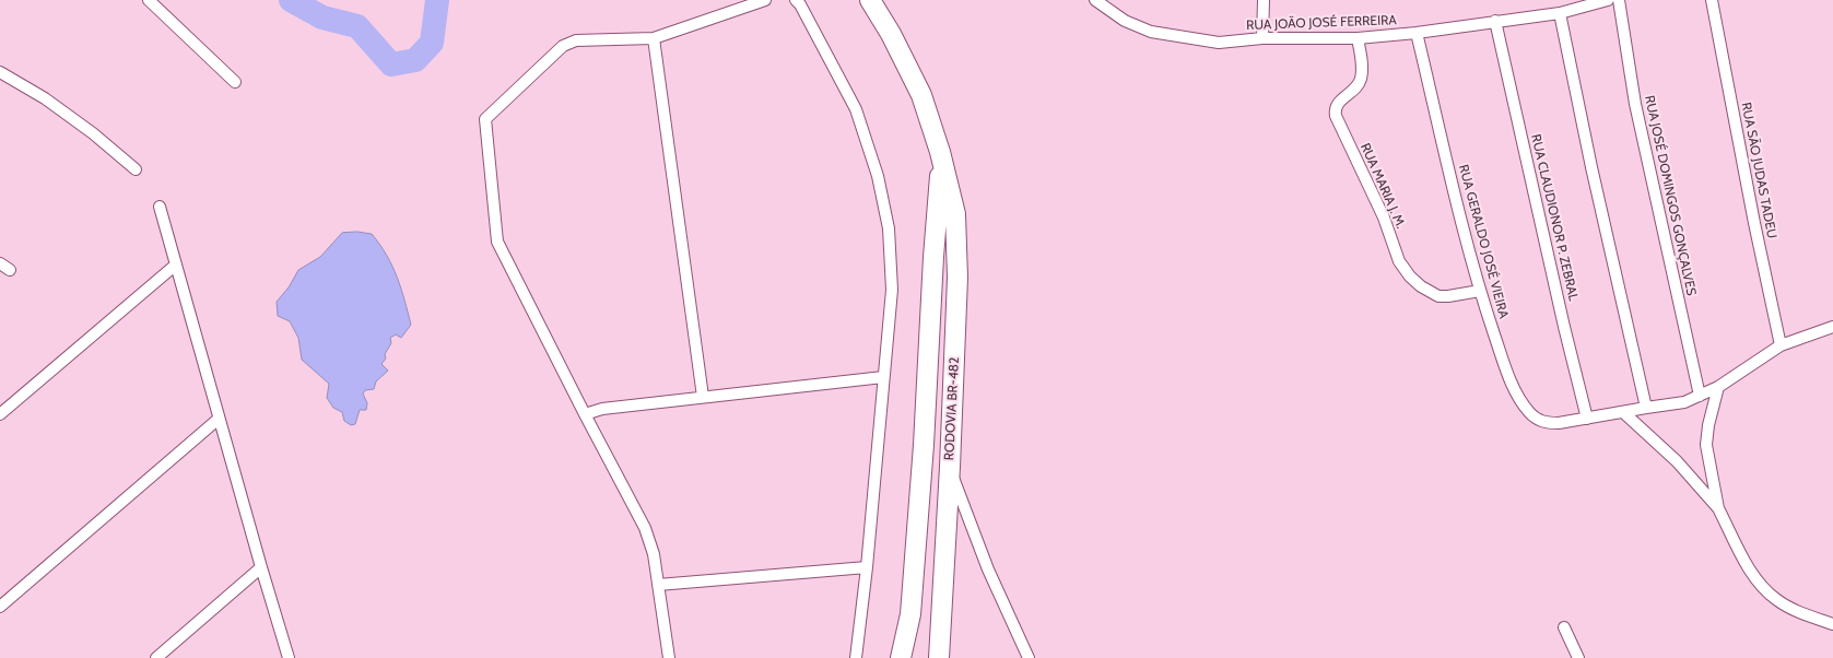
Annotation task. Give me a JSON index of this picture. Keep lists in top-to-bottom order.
{
  "streets": {
    "highway": ["RODOVIA BR-482"],
    "street": [
      "RUA JOÃO JOSÉ FERREIRA",
      "RUA SÃO JUDAS TADEU",
      "RUA MARIA J. M.",
      "RUA JOSÉ DOMINGOS GONÇALVES",
      "RUA CLAUDIONOR P. ZEBRAL",
      "RUA GERALDO JOSÉ VIEIRA"
    ]
  },
  "crossings": [
    ["RUA JOÃO JOSÉ FERREIRA", "RUA MARIA J. M."],
    ["RUA JOÃO JOSÉ FERREIRA", "RUA CLAUDIONOR P. ZEBRAL"],
    ["RUA JOÃO JOSÉ FERREIRA", "RUA GERALDO JOSÉ VIEIRA"],
    ["RUA SÃO JUDAS TADEU", "RUA GERALDO JOSÉ VIEIRA"],
    ["RUA MARIA J. M.", "RUA GERALDO JOSÉ VIEIRA"],
    ["RUA JOSÉ DOMINGOS GONÇALVES", "RUA GERALDO JOSÉ VIEIRA"],
    ["RUA CLAUDIONOR P. ZEBRAL", "RUA GERALDO JOSÉ VIEIRA"]
  ]
}
